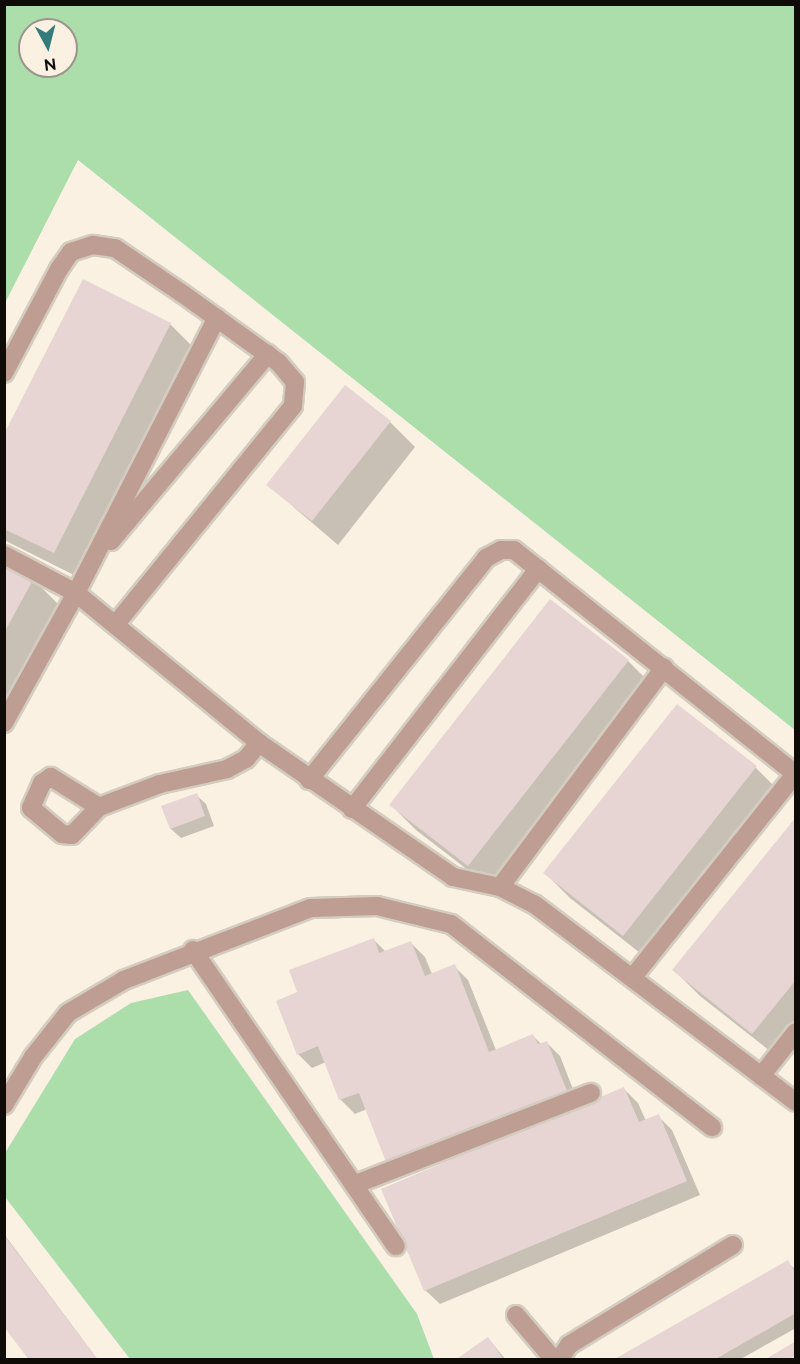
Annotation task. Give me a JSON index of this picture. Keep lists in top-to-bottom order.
{
  "north": "bottom"
}
